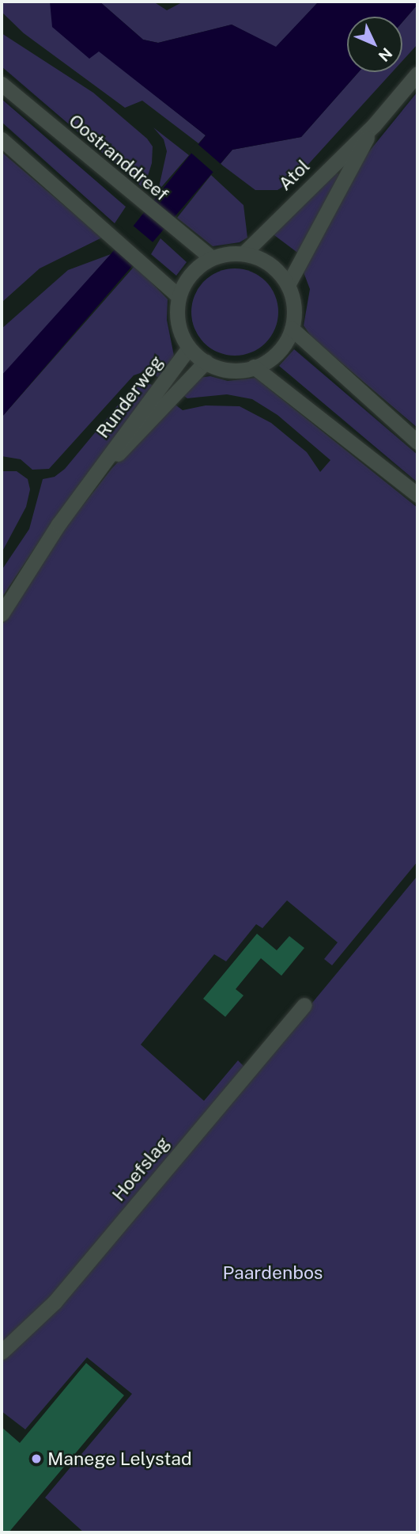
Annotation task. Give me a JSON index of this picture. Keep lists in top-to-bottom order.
{
  "streets": {
    "street": [
      "Oostranddreef",
      "Atol",
      "Runderweg",
      "Hoefslag"
    ]
  },
  "crossings": [
    ["Oostranddreef", "Atol"],
    ["Oostranddreef", "Runderweg"],
    ["Atol", "Runderweg"]
  ],
  "parks": ["Paardenbos"],
  "places": ["Manege Lelystad"],
  "north": "bottom right"
}
